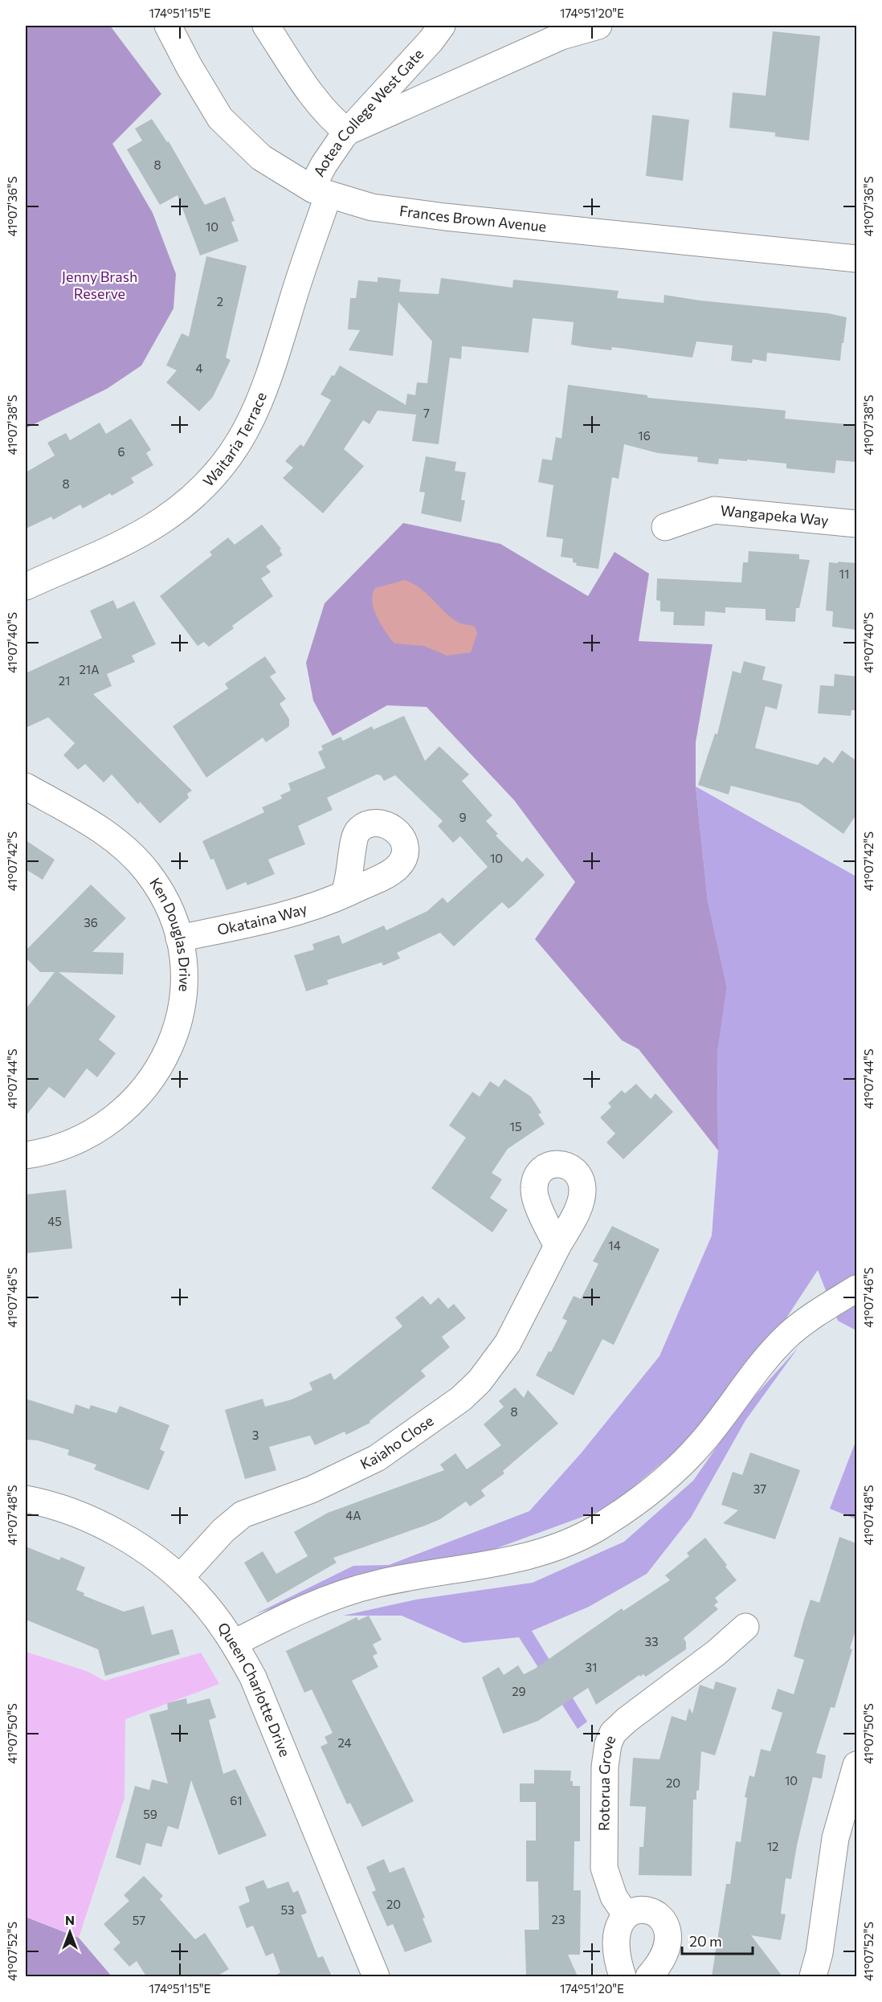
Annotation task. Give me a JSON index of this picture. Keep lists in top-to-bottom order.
{
  "streets": {
    "street": [
      "Aotea College West Gate",
      "Frances Brown Avenue",
      "Waitaria Terrace",
      "Wangapeka Way",
      "Okataina Way",
      "Ken Douglas Drive",
      "Kaiaho Close",
      "Queen Charlotte Drive",
      "Rotorua Grove"
    ]
  },
  "crossings": [
    ["Aotea College West Gate", "Frances Brown Avenue"],
    ["Aotea College West Gate", "Waitaria Terrace"],
    ["Frances Brown Avenue", "Waitaria Terrace"],
    ["Okataina Way", "Ken Douglas Drive"],
    ["Kaiaho Close", "Queen Charlotte Drive"]
  ],
  "parks": ["Jenny Brash Reserve"],
  "house_numbers": [
    "8",
    "10",
    "2",
    "4",
    "7",
    "16",
    "6",
    "8",
    "11",
    "21A",
    "21",
    "9",
    "10",
    "36",
    "15",
    "45",
    "14",
    "8",
    "3",
    "37",
    "4A",
    "33",
    "31",
    "29",
    "24",
    "10",
    "20",
    "61",
    "59",
    "12",
    "20",
    "53",
    "23",
    "57"
  ],
  "scale_bar": "20 m",
  "north": "top",
  "coordinates": [
    "174°51'15\"E",
    "174°51'20\"E",
    "41°07'36\"S",
    "41°07'38\"S",
    "41°07'40\"S",
    "41°07'42\"S",
    "41°07'44\"S",
    "41°07'46\"S",
    "41°07'48\"S",
    "41°07'50\"S",
    "41°07'52\"S"
  ]
}
